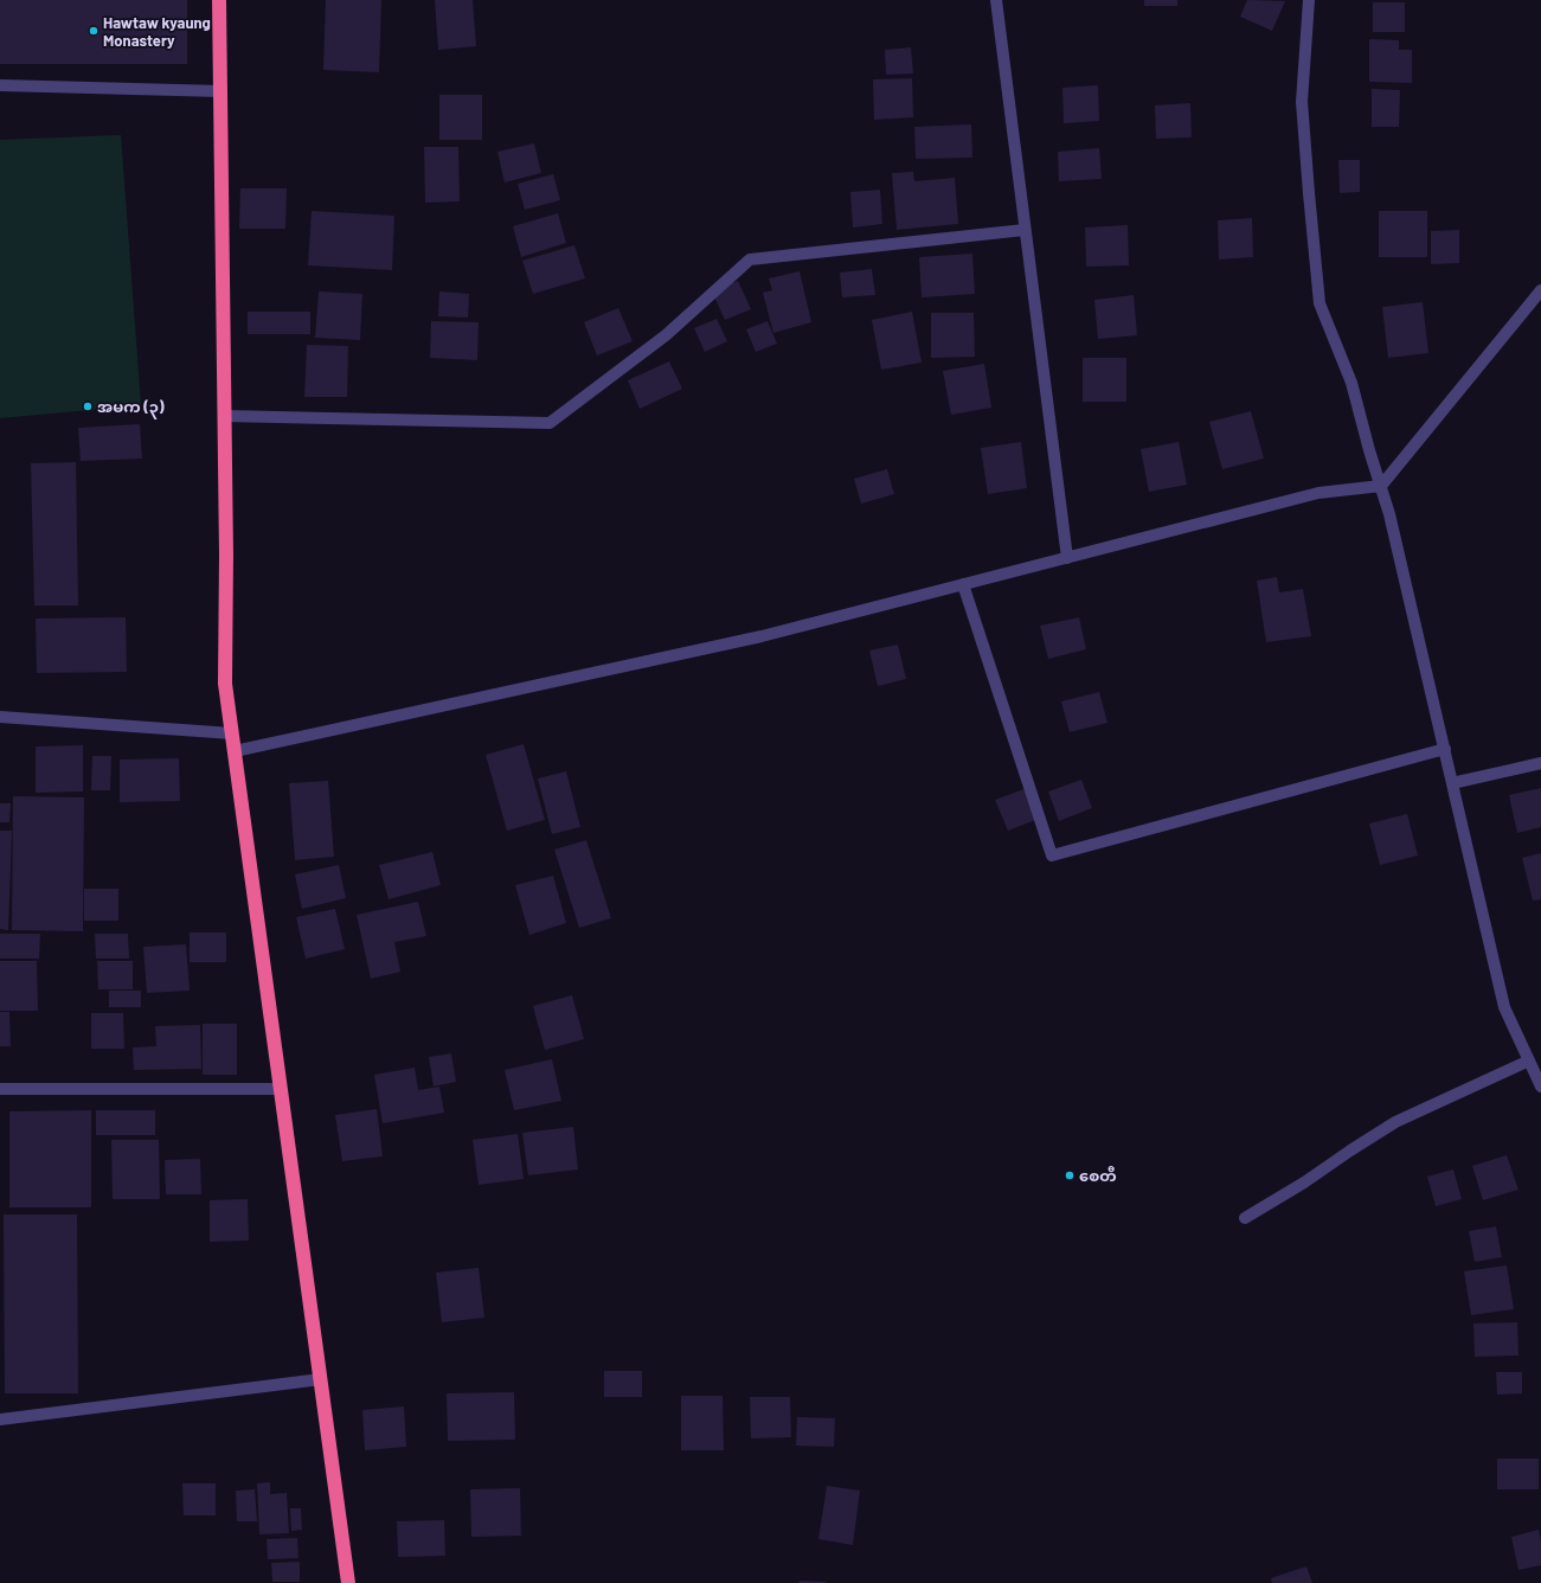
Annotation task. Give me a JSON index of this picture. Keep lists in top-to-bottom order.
{
  "places": ["Hawtaw kyaung Monastery", "အမက (၃)", "စေတီ"]
}
